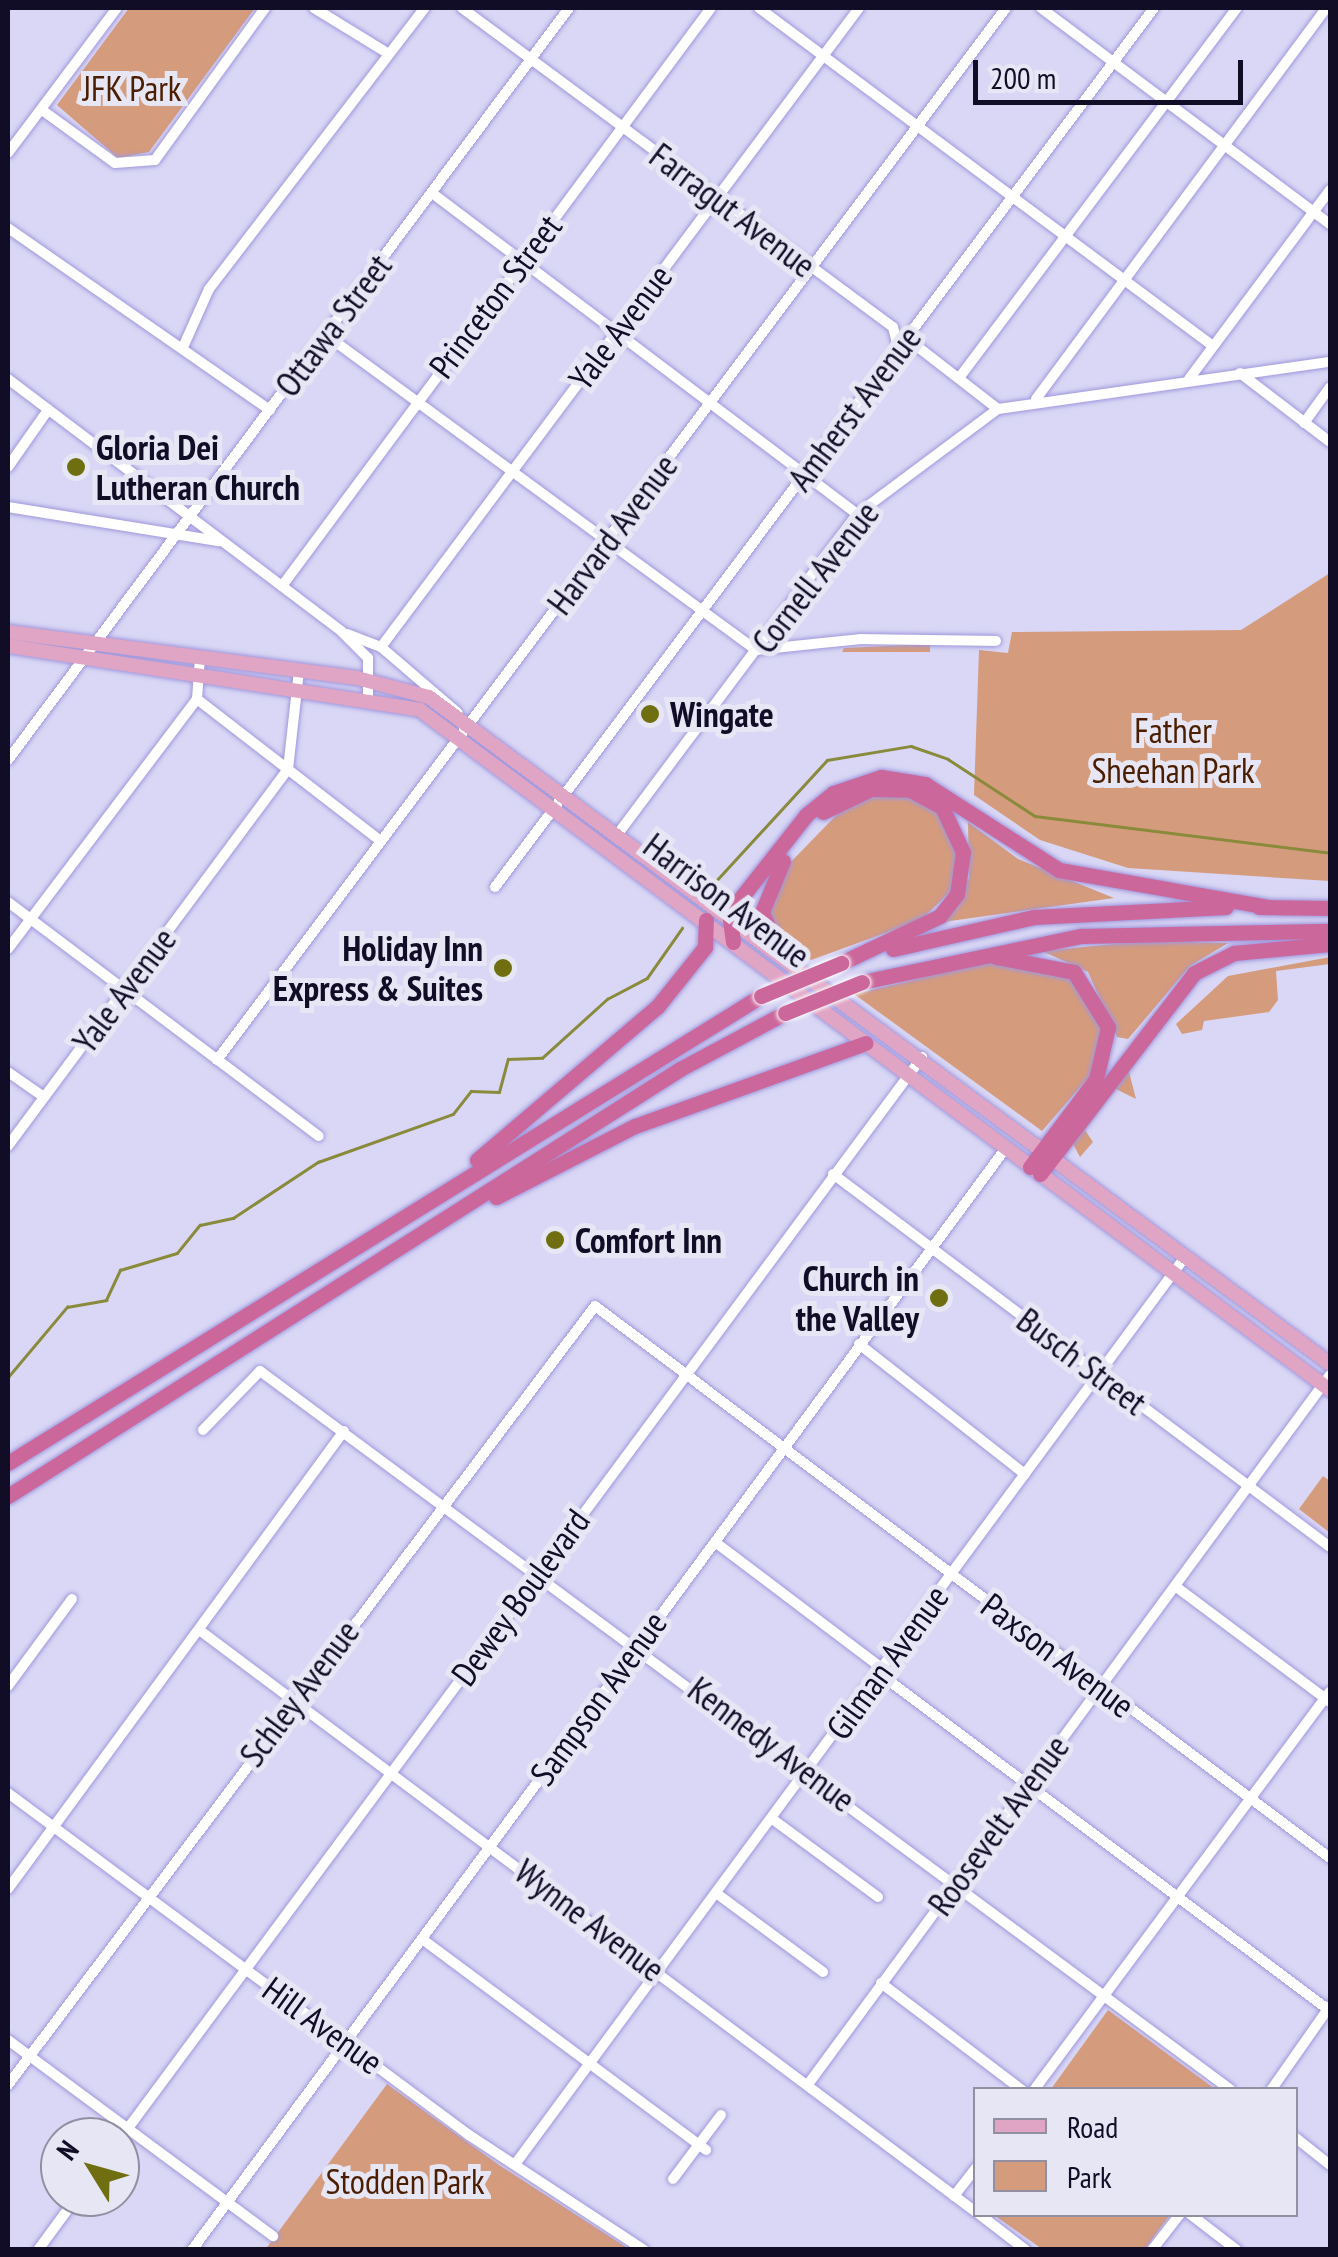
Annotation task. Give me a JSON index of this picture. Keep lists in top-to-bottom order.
{
  "streets": {
    "main road": ["Harrison Avenue"],
    "street": [
      "Farragut Avenue",
      "Princeton Street",
      "Ottawa Street",
      "Yale Avenue",
      "Amherst Avenue",
      "Harvard Avenue",
      "Cornell Avenue",
      "Busch Street",
      "Dewey Boulevard",
      "Paxson Avenue",
      "Gilman Avenue",
      "Schley Avenue",
      "Sampson Avenue",
      "Kennedy Avenue",
      "Roosevelt Avenue",
      "Wynne Avenue",
      "Hill Avenue"
    ]
  },
  "crossings": [
    ["Farragut Avenue", "Princeton Street"],
    ["Farragut Avenue", "Ottawa Street"],
    ["Farragut Avenue", "Yale Avenue"],
    ["Farragut Avenue", "Amherst Avenue"],
    ["Farragut Avenue", "Harvard Avenue"],
    ["Farragut Avenue", "Cornell Avenue"],
    ["Ottawa Street", "Harrison Avenue"],
    ["Amherst Avenue", "Harrison Avenue"],
    ["Harvard Avenue", "Harrison Avenue"],
    ["Cornell Avenue", "Harrison Avenue"],
    ["Harrison Avenue", "Dewey Boulevard"],
    ["Harrison Avenue", "Gilman Avenue"],
    ["Harrison Avenue", "Sampson Avenue"],
    ["Harrison Avenue", "Roosevelt Avenue"],
    ["Busch Street", "Dewey Boulevard"],
    ["Busch Street", "Gilman Avenue"],
    ["Busch Street", "Sampson Avenue"],
    ["Busch Street", "Roosevelt Avenue"],
    ["Dewey Boulevard", "Paxson Avenue"],
    ["Dewey Boulevard", "Kennedy Avenue"],
    ["Dewey Boulevard", "Wynne Avenue"],
    ["Dewey Boulevard", "Hill Avenue"],
    ["Paxson Avenue", "Gilman Avenue"],
    ["Paxson Avenue", "Schley Avenue"],
    ["Paxson Avenue", "Sampson Avenue"],
    ["Paxson Avenue", "Roosevelt Avenue"],
    ["Gilman Avenue", "Kennedy Avenue"],
    ["Gilman Avenue", "Wynne Avenue"],
    ["Gilman Avenue", "Hill Avenue"],
    ["Schley Avenue", "Kennedy Avenue"],
    ["Schley Avenue", "Wynne Avenue"],
    ["Schley Avenue", "Hill Avenue"],
    ["Sampson Avenue", "Kennedy Avenue"],
    ["Sampson Avenue", "Wynne Avenue"],
    ["Sampson Avenue", "Hill Avenue"],
    ["Kennedy Avenue", "Roosevelt Avenue"],
    ["Roosevelt Avenue", "Wynne Avenue"]
  ],
  "parks": ["JFK Park", "Father Sheehan Park", "Stodden Park"],
  "places": [
    "Gloria Dei Lutheran Church",
    "Wingate",
    "Holiday Inn Express & Suites",
    "Comfort Inn",
    "Church in the Valley"
  ],
  "legend": ["Road", "Park"],
  "scale_bar": "200 m",
  "north": "top left"
}
